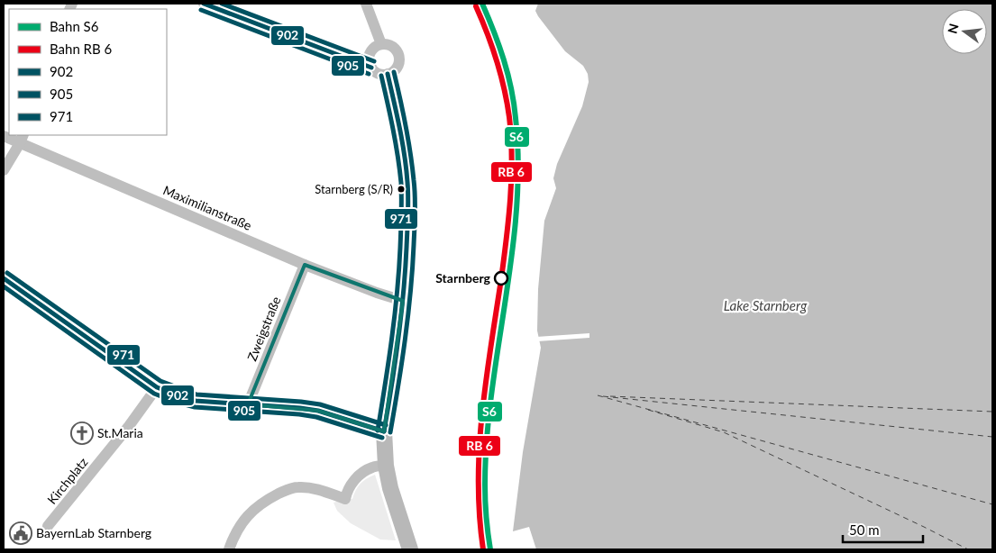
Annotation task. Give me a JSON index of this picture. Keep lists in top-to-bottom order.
{
  "streets": {
    "street": ["Maximilianstraße", "Zweigstraße", "Kirchplatz"]
  },
  "crossings": [
    ["Maximilianstraße", "Zweigstraße"]
  ],
  "water": ["Lake Starnberg"],
  "places": {
    "other": ["Starnberg (S/R)", "Starnberg"],
    "church": ["St.Maria"],
    "public building": ["BayernLab Starnberg"]
  },
  "lines": [
    "rail line S6",
    "transit line 902",
    "transit line 971",
    "transit line 905"
  ],
  "legend": [
    "Bahn S6",
    "Bahn RB 6",
    "902",
    "905",
    "971"
  ],
  "scale_bar": "50 m",
  "north": "left"
}
